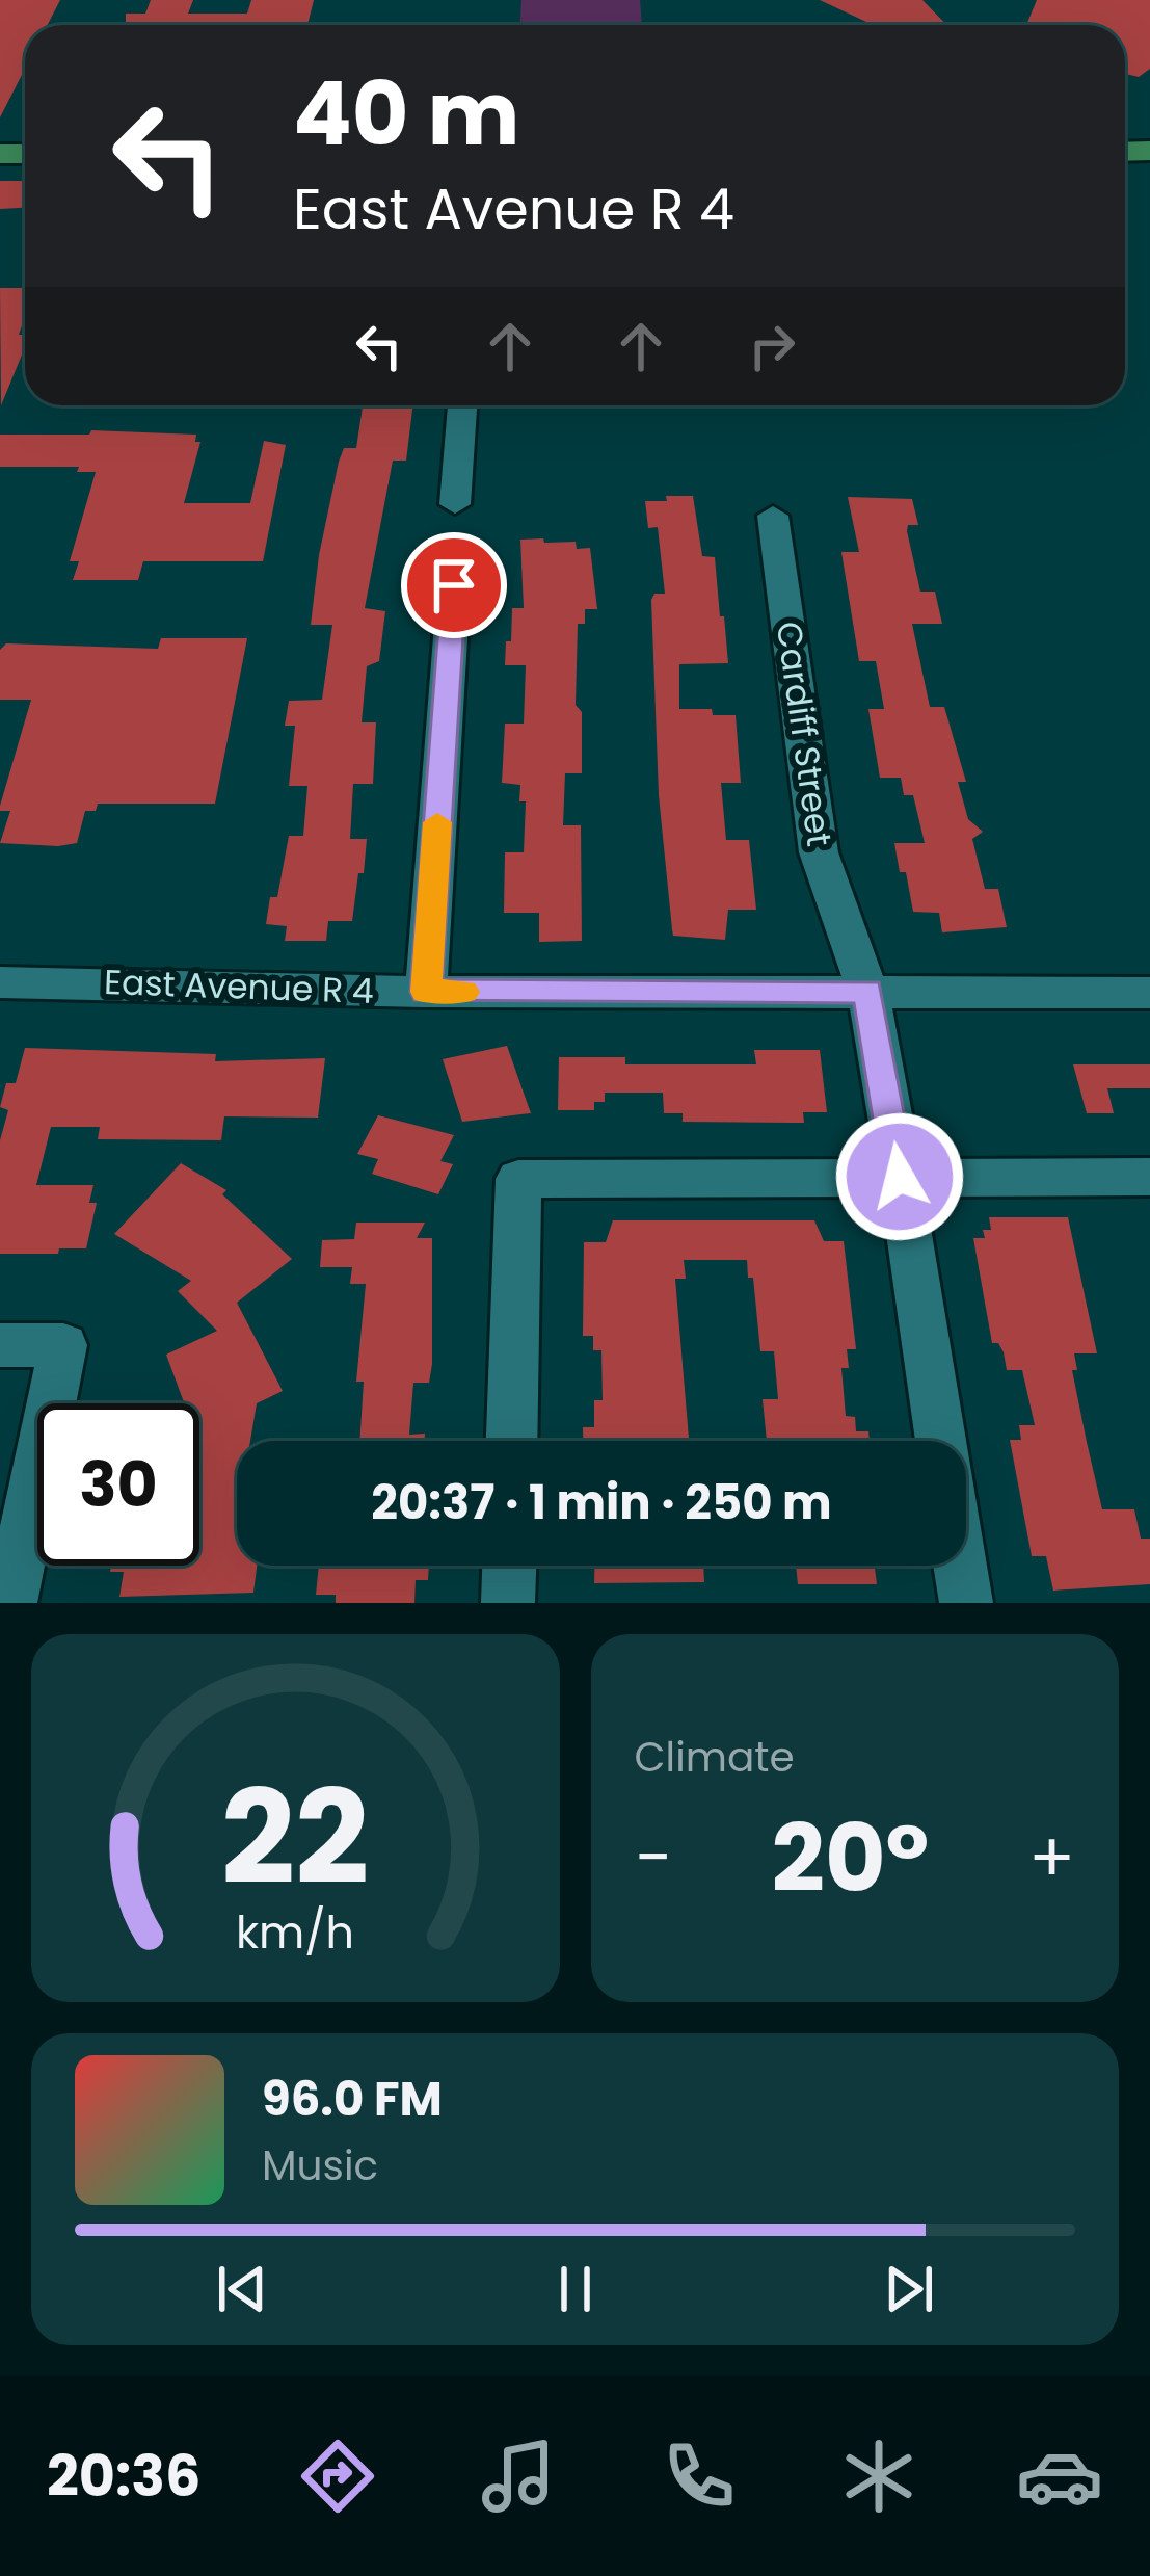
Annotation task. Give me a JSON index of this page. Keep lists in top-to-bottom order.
{
  "streets": {
    "street": ["Cardiff Street", "East Avenue R 4"]
  },
  "crossings": [
    ["Cardiff Street", "East Avenue R 4"]
  ],
  "page": {
    "turn": ["40 m", "East Avenue R 4"],
    "limit": "30",
    "trip": "20:37 · 1 min · 250 m",
    "tile": "Climate",
    "heat": ["−", "20°", "+"],
    "song": ["96.0 FM", "Music"],
    "tabs": "20:36",
    "gauge": ["22", "km/h"]
  }
}
